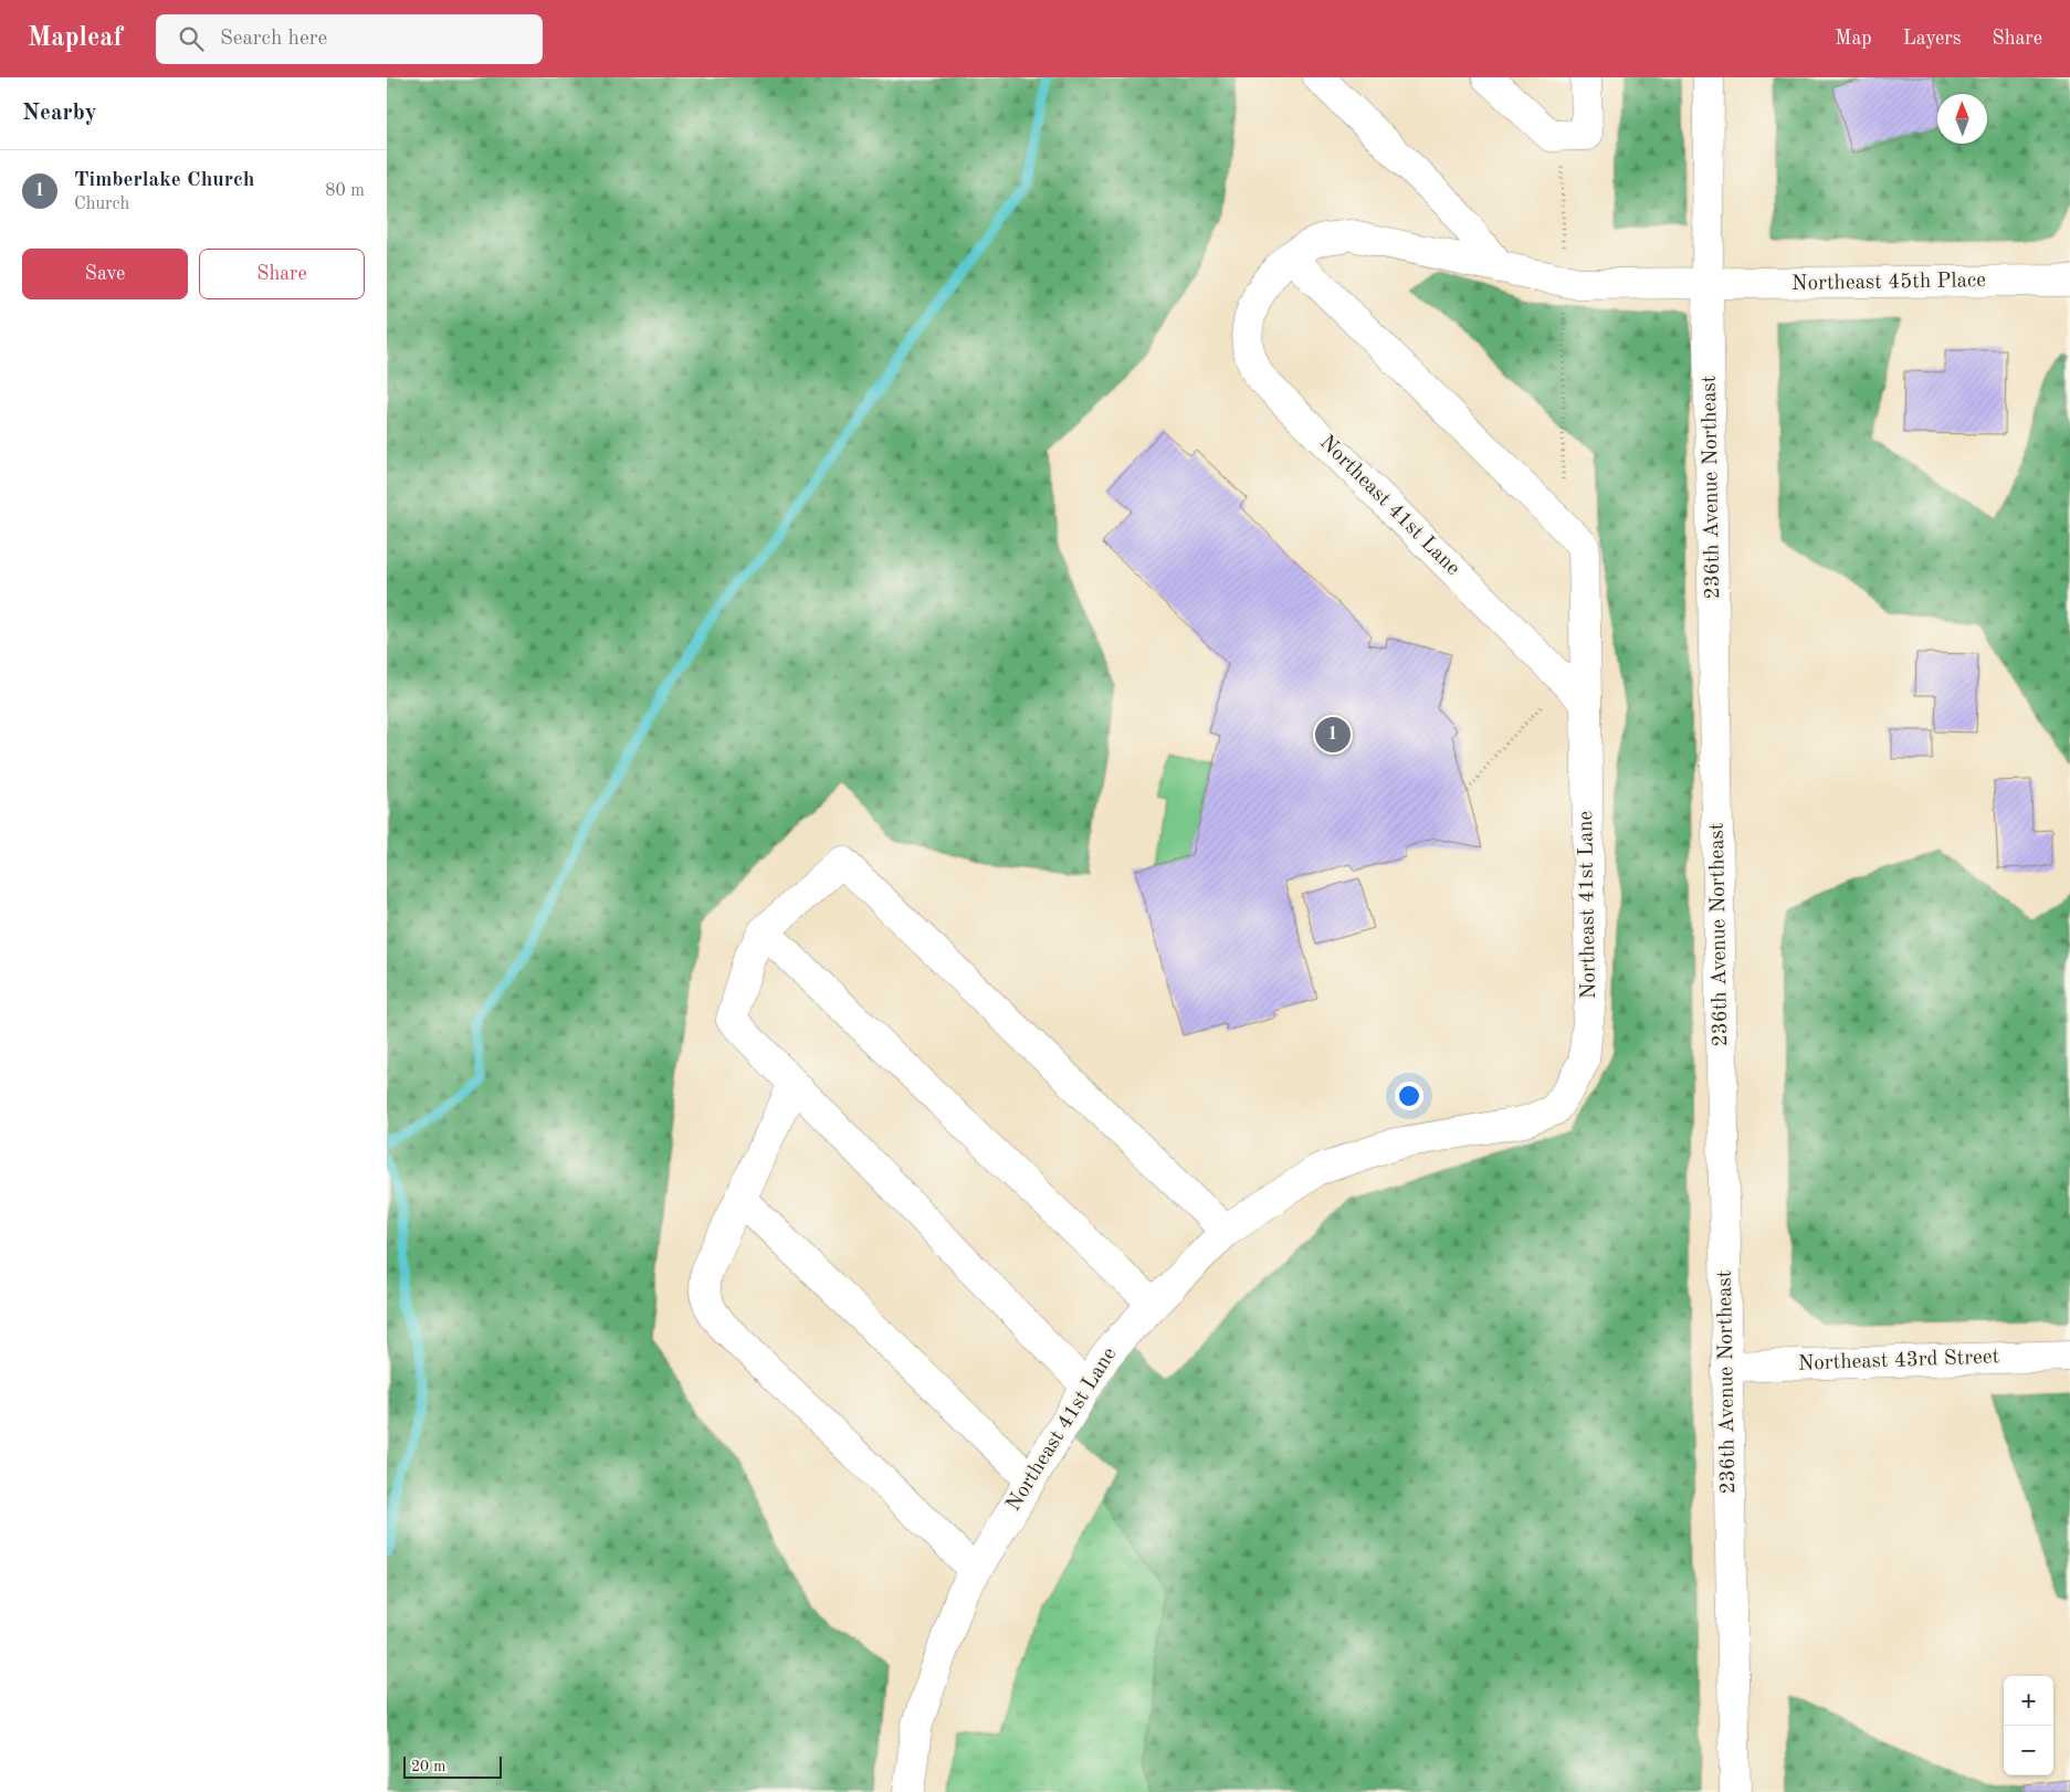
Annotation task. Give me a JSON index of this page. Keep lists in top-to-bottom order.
{
  "streets": {
    "street": [
      "Northeast 45th Place",
      "236th Avenue Northeast",
      "Northeast 41st Lane",
      "Northeast 43rd Street"
    ]
  },
  "crossings": [
    ["Northeast 45th Place", "236th Avenue Northeast"],
    ["Northeast 45th Place", "Northeast 41st Lane"],
    ["236th Avenue Northeast", "Northeast 41st Lane"],
    ["236th Avenue Northeast", "Northeast 43rd Street"]
  ],
  "scale_bar": "20 m",
  "north": "top",
  "page": {
    "header": "Mapleaf",
    "search": "Search here",
    "nav": ["Map", "Layers", "Share"],
    "heading": "Nearby",
    "list": [
      {
        "mark": "1",
        "name": "Timberlake Church",
        "note": "Church",
        "value": "80 m"
      }
    ],
    "buttons": ["Save", "Share"],
    "pins": "1",
    "map_buttons": ["+", "−"],
    "scale": "20 m"
  }
}
